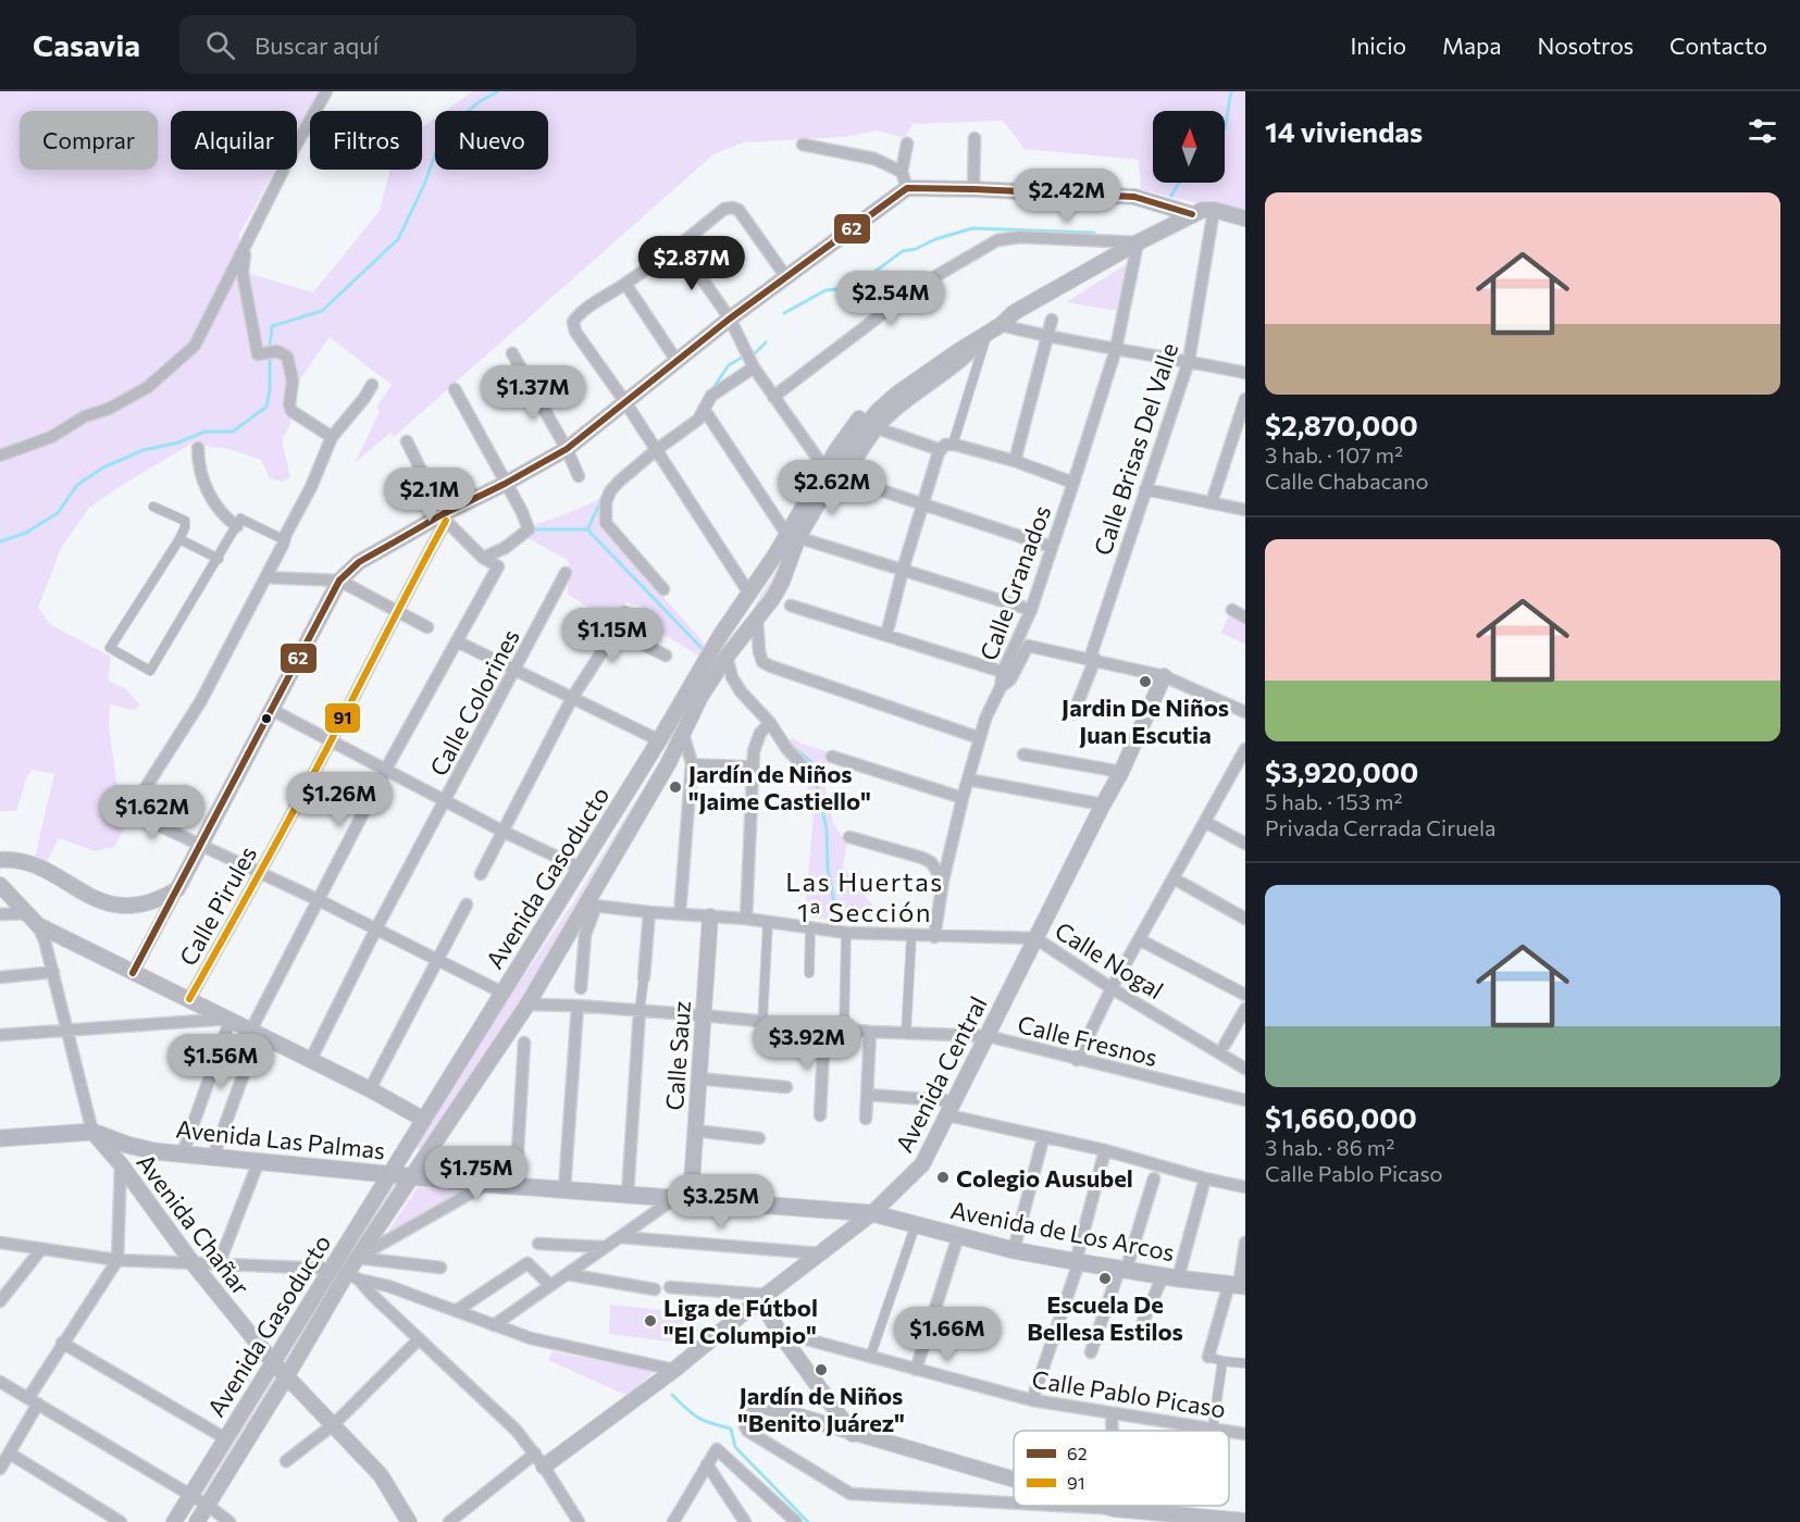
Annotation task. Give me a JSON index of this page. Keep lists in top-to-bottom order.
{
  "streets": {
    "main road": ["Avenida Las Palmas", "Avenida de Los Arcos"],
    "street": [
      "Calle Brisas Del Valle",
      "Calle Granados",
      "Calle Colorines",
      "Avenida Gasoducto",
      "Calle Pirules",
      "Calle Nogal",
      "Calle Fresnos",
      "Calle Sauz",
      "Avenida Central",
      "Avenida Chañar",
      "Calle Pablo Picaso"
    ]
  },
  "crossings": [
    ["Calle Brisas Del Valle", "Avenida Gasoducto"],
    ["Calle Granados", "Avenida Gasoducto"],
    ["Calle Granados", "Calle Nogal"],
    ["Avenida Gasoducto", "Calle Nogal"],
    ["Avenida Gasoducto", "Calle Fresnos"],
    ["Avenida Gasoducto", "Avenida Las Palmas"],
    ["Avenida Gasoducto", "Avenida Chañar"],
    ["Calle Nogal", "Calle Sauz"],
    ["Calle Nogal", "Avenida Central"],
    ["Calle Fresnos", "Calle Sauz"],
    ["Calle Fresnos", "Avenida Central"],
    ["Calle Sauz", "Avenida Las Palmas"],
    ["Avenida Central", "Avenida Las Palmas"],
    ["Avenida Central", "Avenida de Los Arcos"],
    ["Avenida Las Palmas", "Avenida Chañar"],
    ["Avenida Las Palmas", "Avenida de Los Arcos"]
  ],
  "districts": ["Las Huertas 1ª Sección"],
  "places": [
    "Jardin De Niños Juan Escutia",
    "Jardín de Niños \"Jaime Castiello\"",
    "Colegio Ausubel",
    "Escuela De Bellesa Estilos",
    "Liga de Fútbol \"El Columpio\"",
    "Jardín de Niños \"Benito Juárez\""
  ],
  "lines": ["transit line 62", "transit line 91"],
  "legend": ["62", "91"],
  "north": "top",
  "page": {
    "header": "Casavia",
    "search": "Buscar aquí",
    "nav": [
      "Inicio",
      "Mapa",
      "Nosotros",
      "Contacto"
    ],
    "heading": "14 viviendas",
    "chip": [
      "Comprar",
      "Alquilar",
      "Filtros",
      "Nuevo"
    ],
    "price": [
      "$2.42M",
      "$2.87M",
      "$2.54M",
      "$1.37M",
      "$2.62M",
      "$2.1M",
      "$1.15M",
      "$1.26M",
      "$1.62M",
      "$3.92M",
      "$1.56M",
      "$1.75M",
      "$3.25M",
      "$1.66M"
    ],
    "list": [
      {
        "name": "$2,870,000",
        "note": "3 hab. · 107 m² · Calle Chabacano"
      },
      {
        "name": "$3,920,000",
        "note": "5 hab. · 153 m² · Privada Cerrada Ciruela"
      },
      {
        "name": "$1,660,000",
        "note": "3 hab. · 86 m² · Calle Pablo Picaso"
      }
    ]
  }
}
